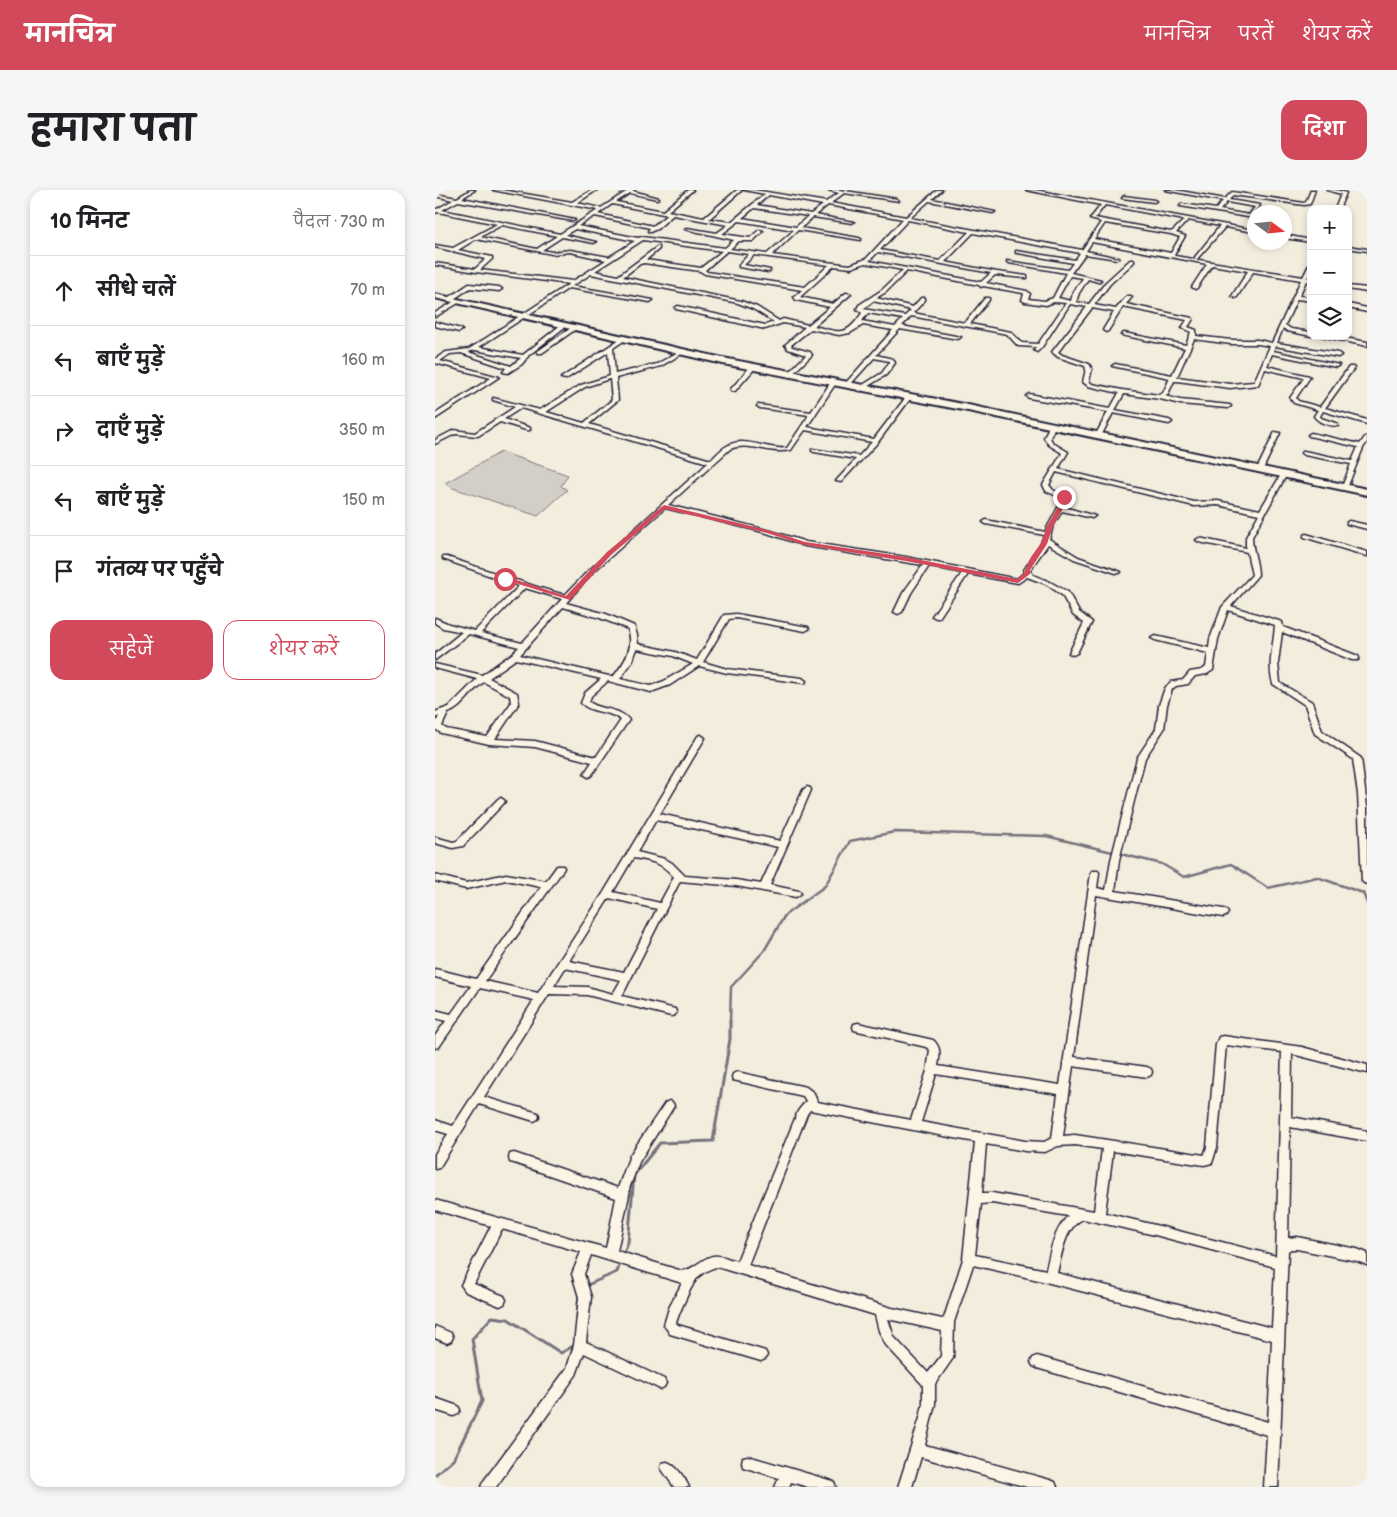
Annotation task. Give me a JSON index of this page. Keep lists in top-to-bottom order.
{
  "north": "right",
  "page": {
    "header": "मानचित्र",
    "nav": ["मानचित्र", "परतें", "शेयर करें"],
    "title": "हमारा पता",
    "buttons": [
      "दिशा",
      ["सहेजें", "शेयर करें"]
    ],
    "heading": ["10 मिनट", "पैदल · 730 m"],
    "map_buttons": ["+", "−"],
    "list": [
      ["सीधे चलें", "70 m"],
      ["बाएँ मुड़ें", "160 m"],
      ["दाएँ मुड़ें", "350 m"],
      ["बाएँ मुड़ें", "150 m"],
      "गंतव्य पर पहुँचे"
    ]
  }
}
